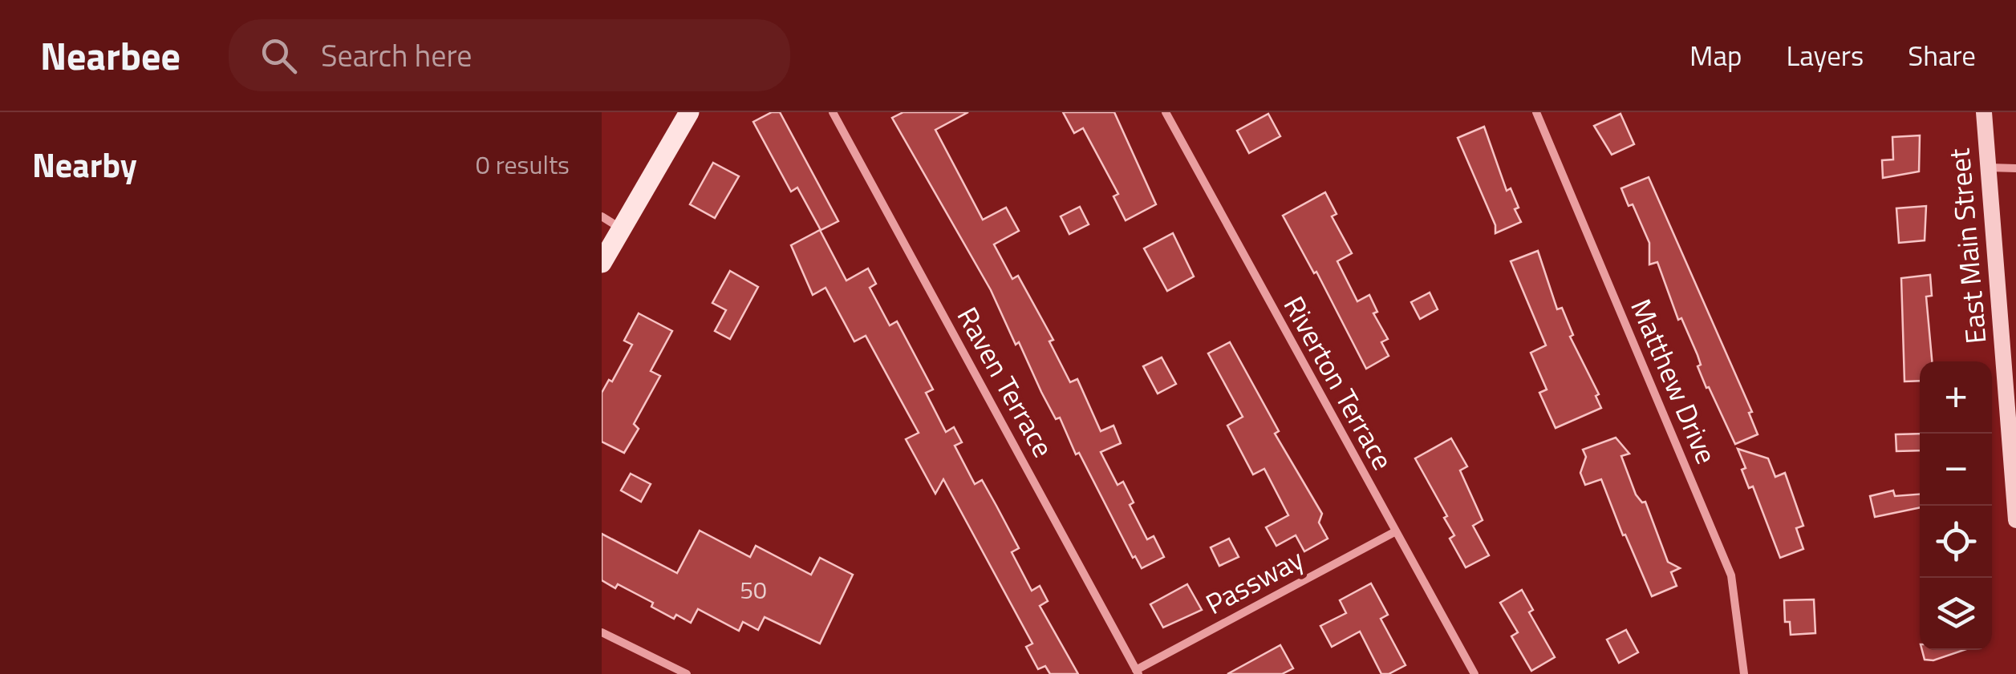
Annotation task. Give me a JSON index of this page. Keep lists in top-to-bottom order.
{
  "streets": {
    "main road": ["East Main Street"],
    "street": [
      "Matthew Drive",
      "Raven Terrace",
      "Riverton Terrace",
      "Passway"
    ]
  },
  "crossings": [
    ["Raven Terrace", "Passway"],
    ["Riverton Terrace", "Passway"]
  ],
  "house_numbers": ["50"],
  "page": {
    "header": "Nearbee",
    "search": "Search here",
    "nav": ["Map", "Layers", "Share"],
    "heading": ["Nearby", "0 results"],
    "map_buttons": ["+", "−"]
  }
}
